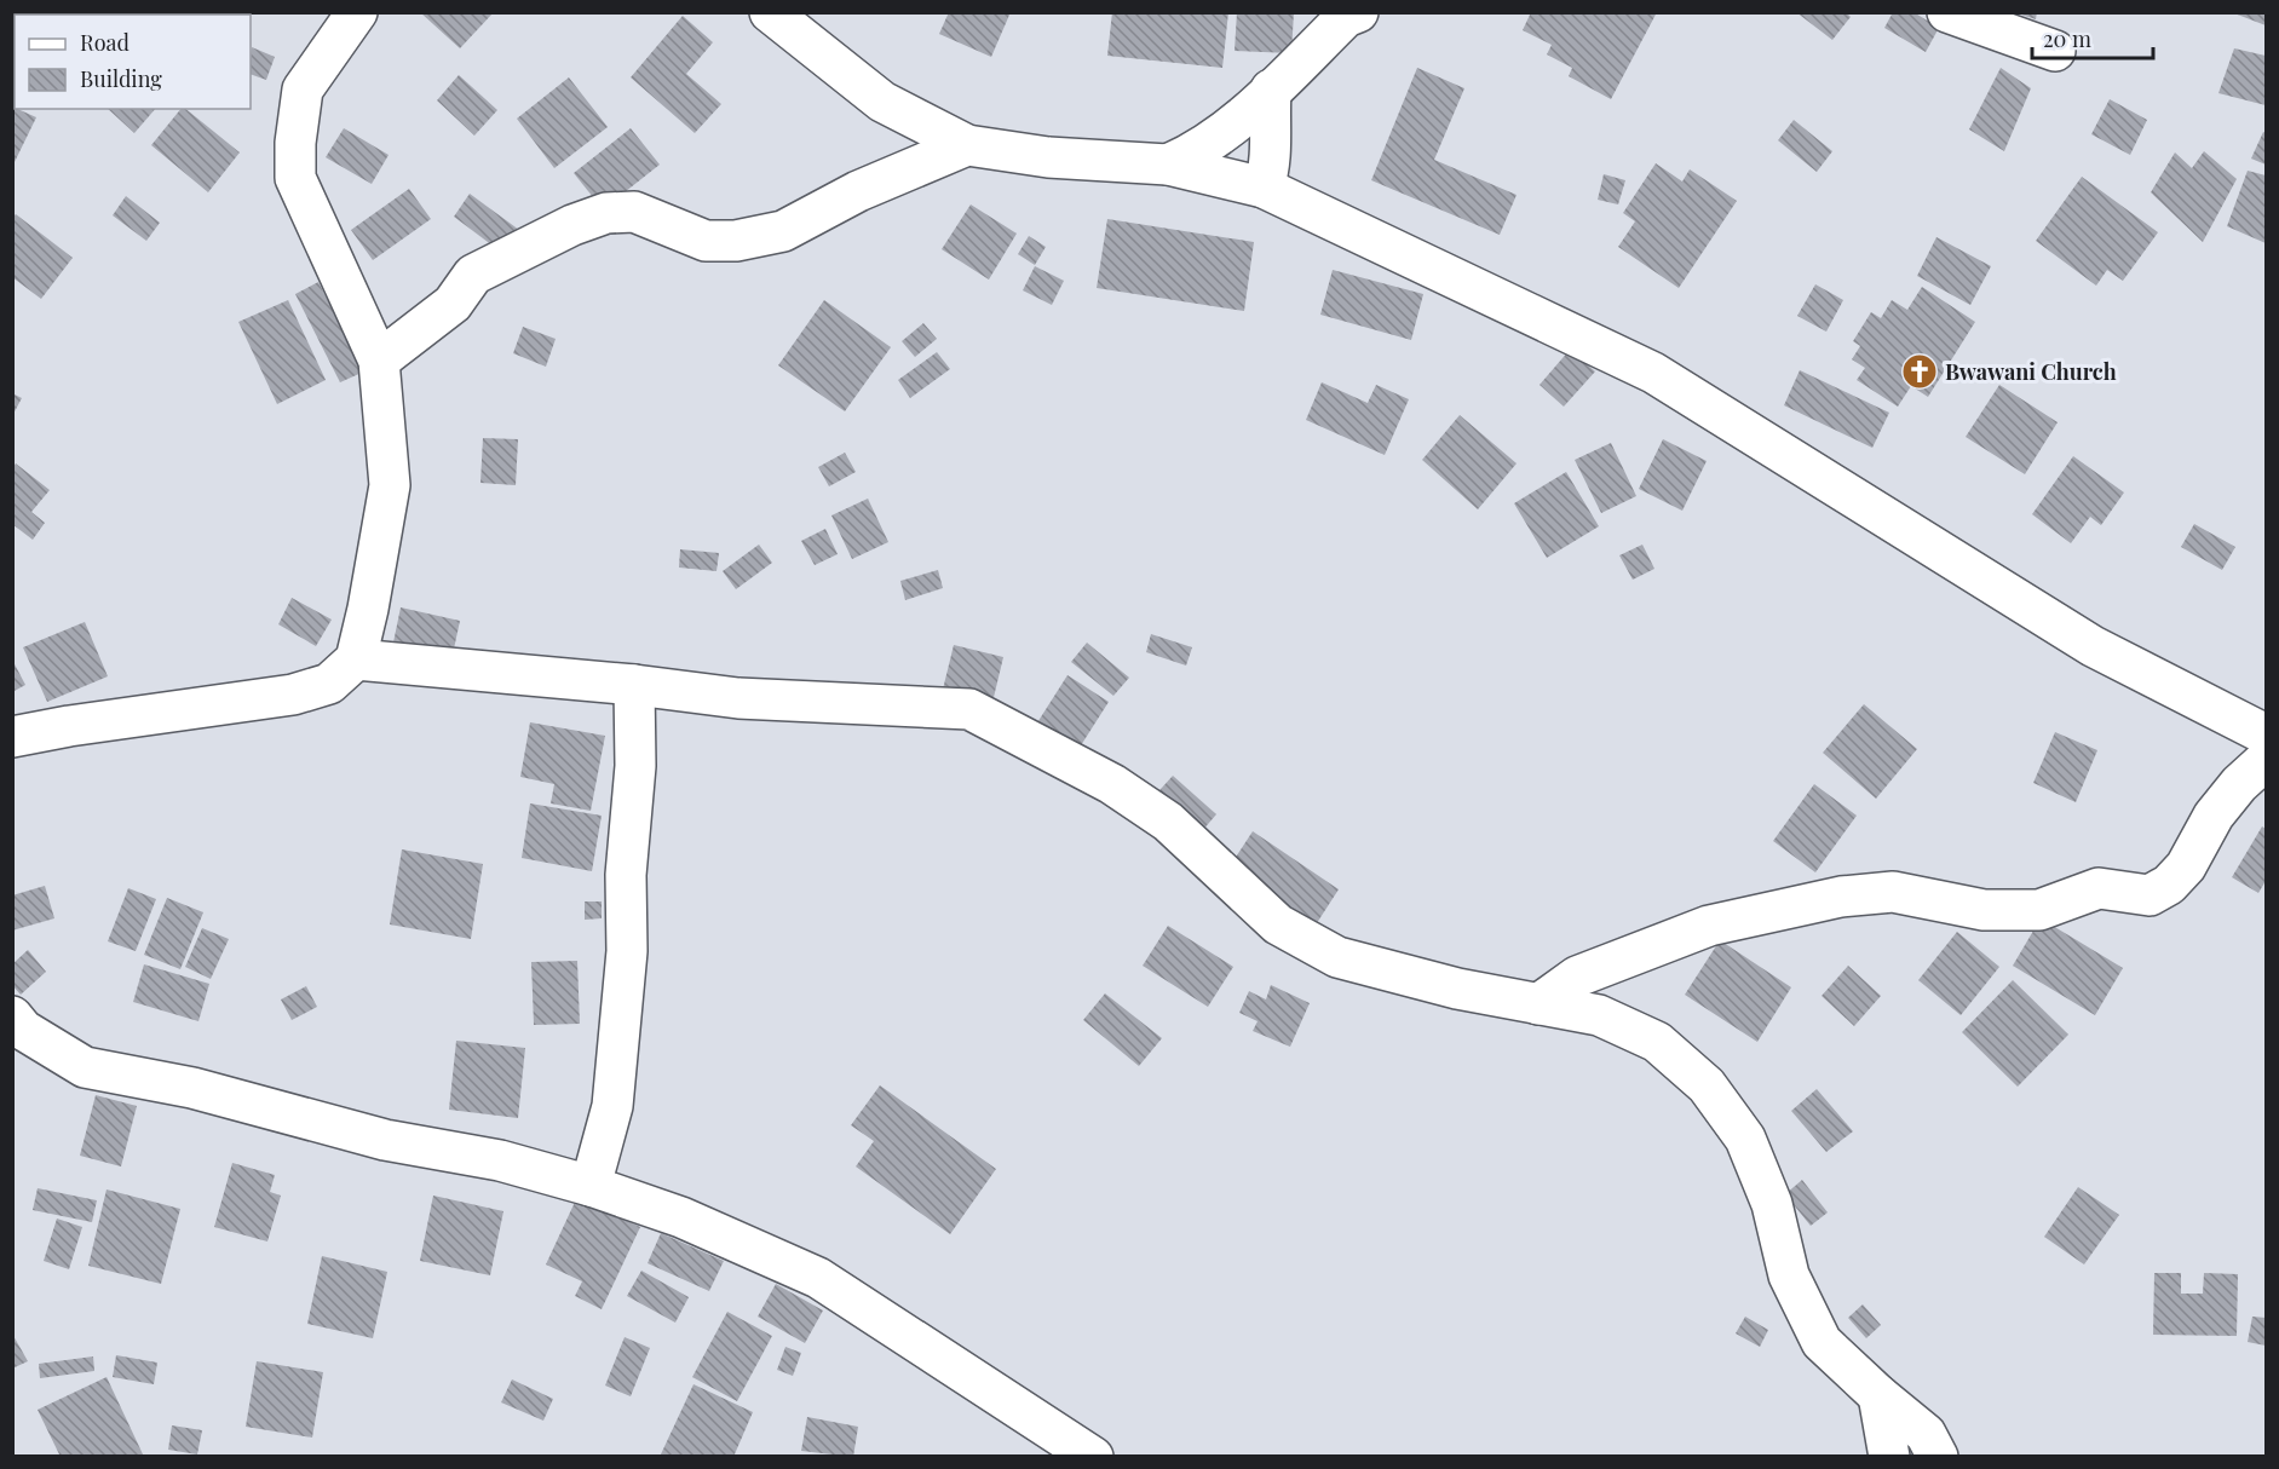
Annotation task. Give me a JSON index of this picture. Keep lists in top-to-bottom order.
{
  "places": {
    "church": ["Bwawani Church"]
  },
  "legend": ["Road", "Building"],
  "scale_bar": "20 m"
}
